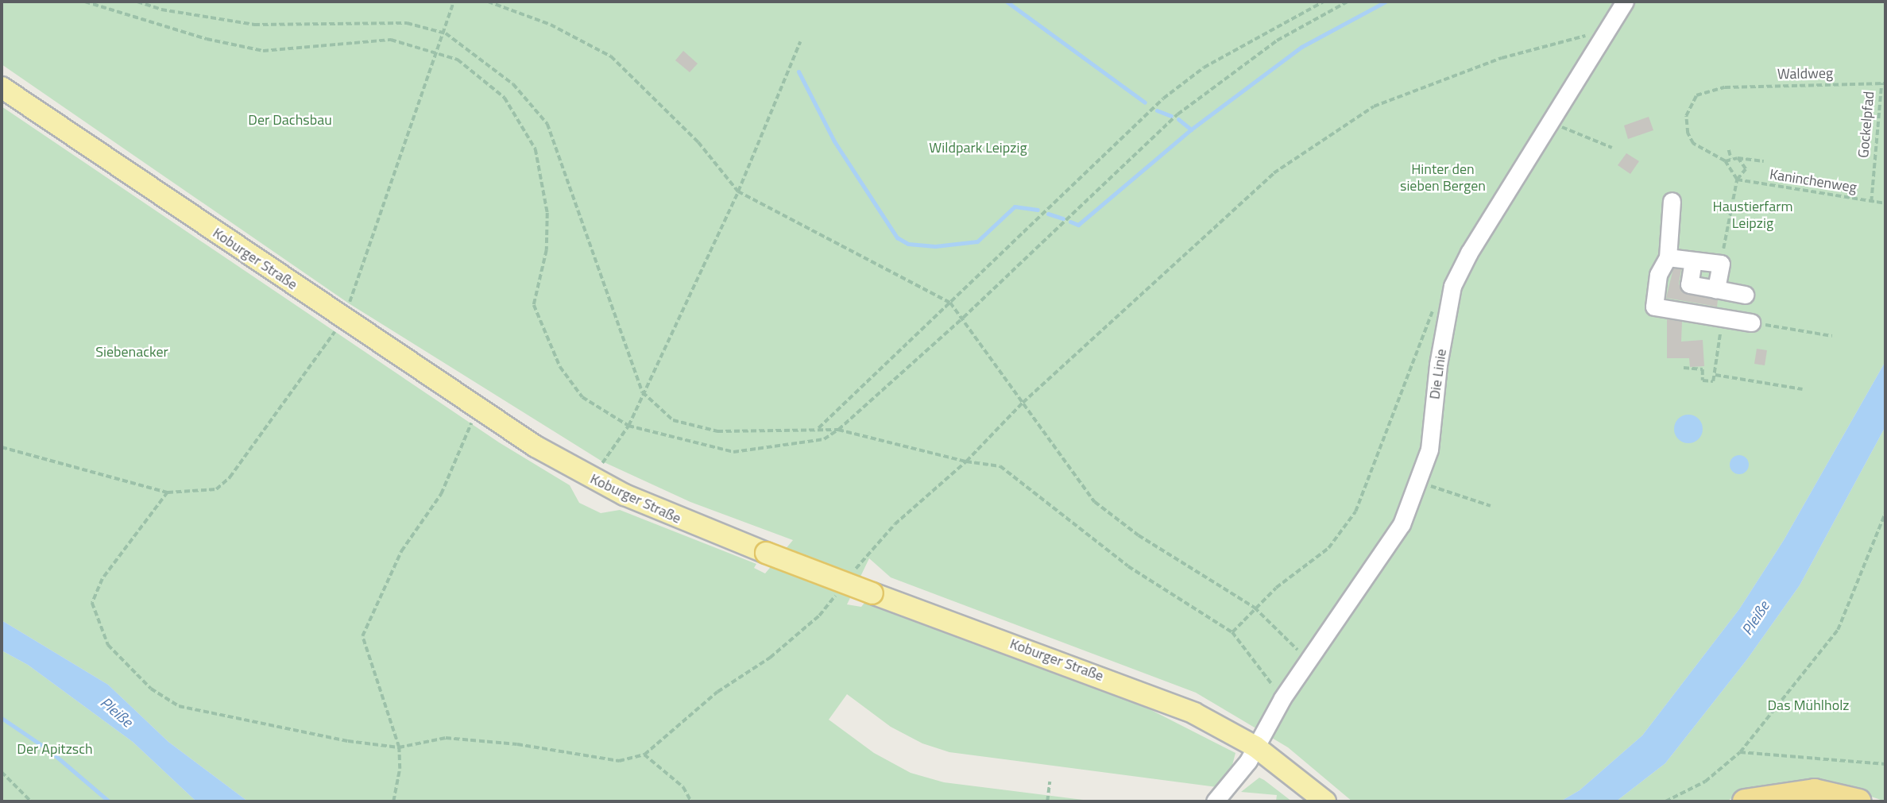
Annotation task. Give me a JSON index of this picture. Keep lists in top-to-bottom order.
{
  "streets": {
    "main road": ["Koburger Straße"],
    "lane": ["Die Linie"],
    "path": ["Waldweg", "Gockelpfad", "Kaninchenweg"]
  },
  "crossings": [
    ["Waldweg", "Gockelpfad"],
    ["Gockelpfad", "Kaninchenweg"],
    ["Koburger Straße", "Die Linie"]
  ],
  "water": ["Pleiße"],
  "parks": [
    "Der Dachsbau",
    "Wildpark Leipzig",
    "Hinter den sieben Bergen",
    "Haustierfarm Leipzig",
    "Siebenacker",
    "Das Mühlholz",
    "Der Apitzsch"
  ]
}
